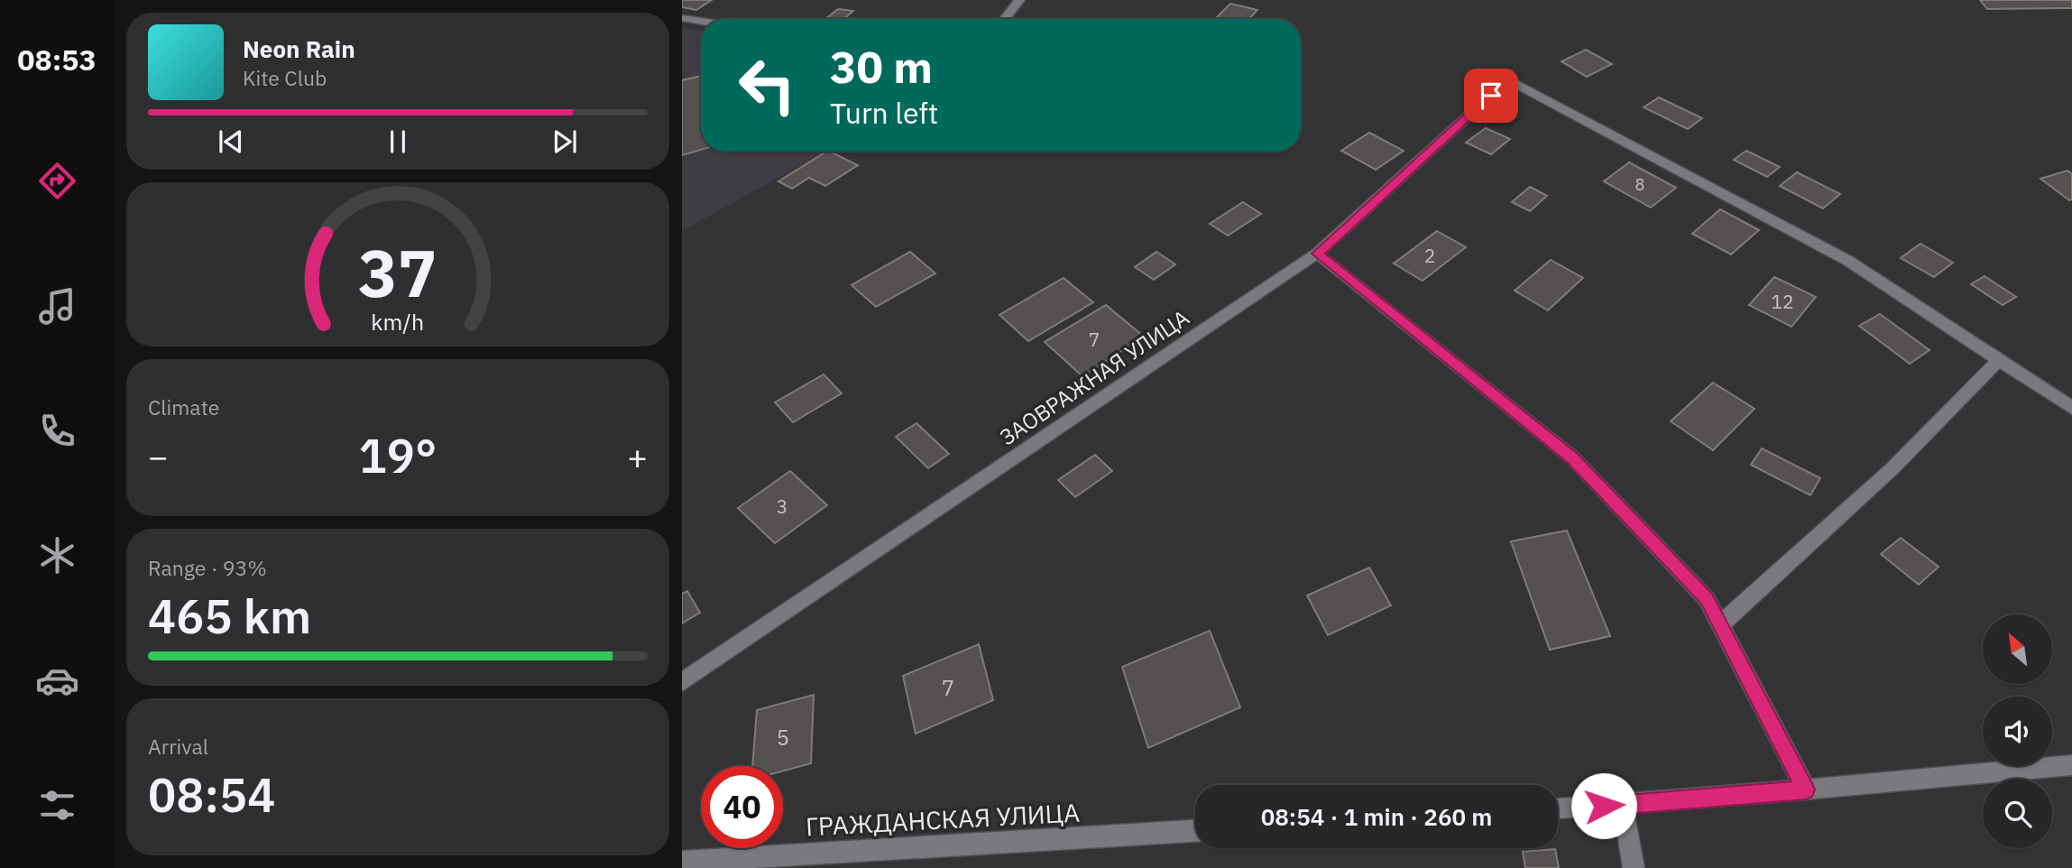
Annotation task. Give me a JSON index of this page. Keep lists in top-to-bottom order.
{
  "streets": {
    "street": ["ЗАОВРАЖНАЯ УЛИЦА", "ГРАЖДАНСКАЯ УЛИЦА"]
  },
  "house_numbers": [
    "8",
    "2",
    "12",
    "7",
    "3",
    "7",
    "5"
  ],
  "north": "top left",
  "page": {
    "tabs": "08:53",
    "turn": ["30 m", "Turn left"],
    "song": ["Neon Rain", "Kite Club"],
    "tile": [
      "Climate",
      ["Range · 93%", "465 km"],
      ["Arrival", "08:54"]
    ],
    "heat": ["−", "19°", "+"],
    "limit": "40",
    "trip": "08:54 · 1 min · 260 m",
    "gauge": ["37", "km/h"]
  }
}
